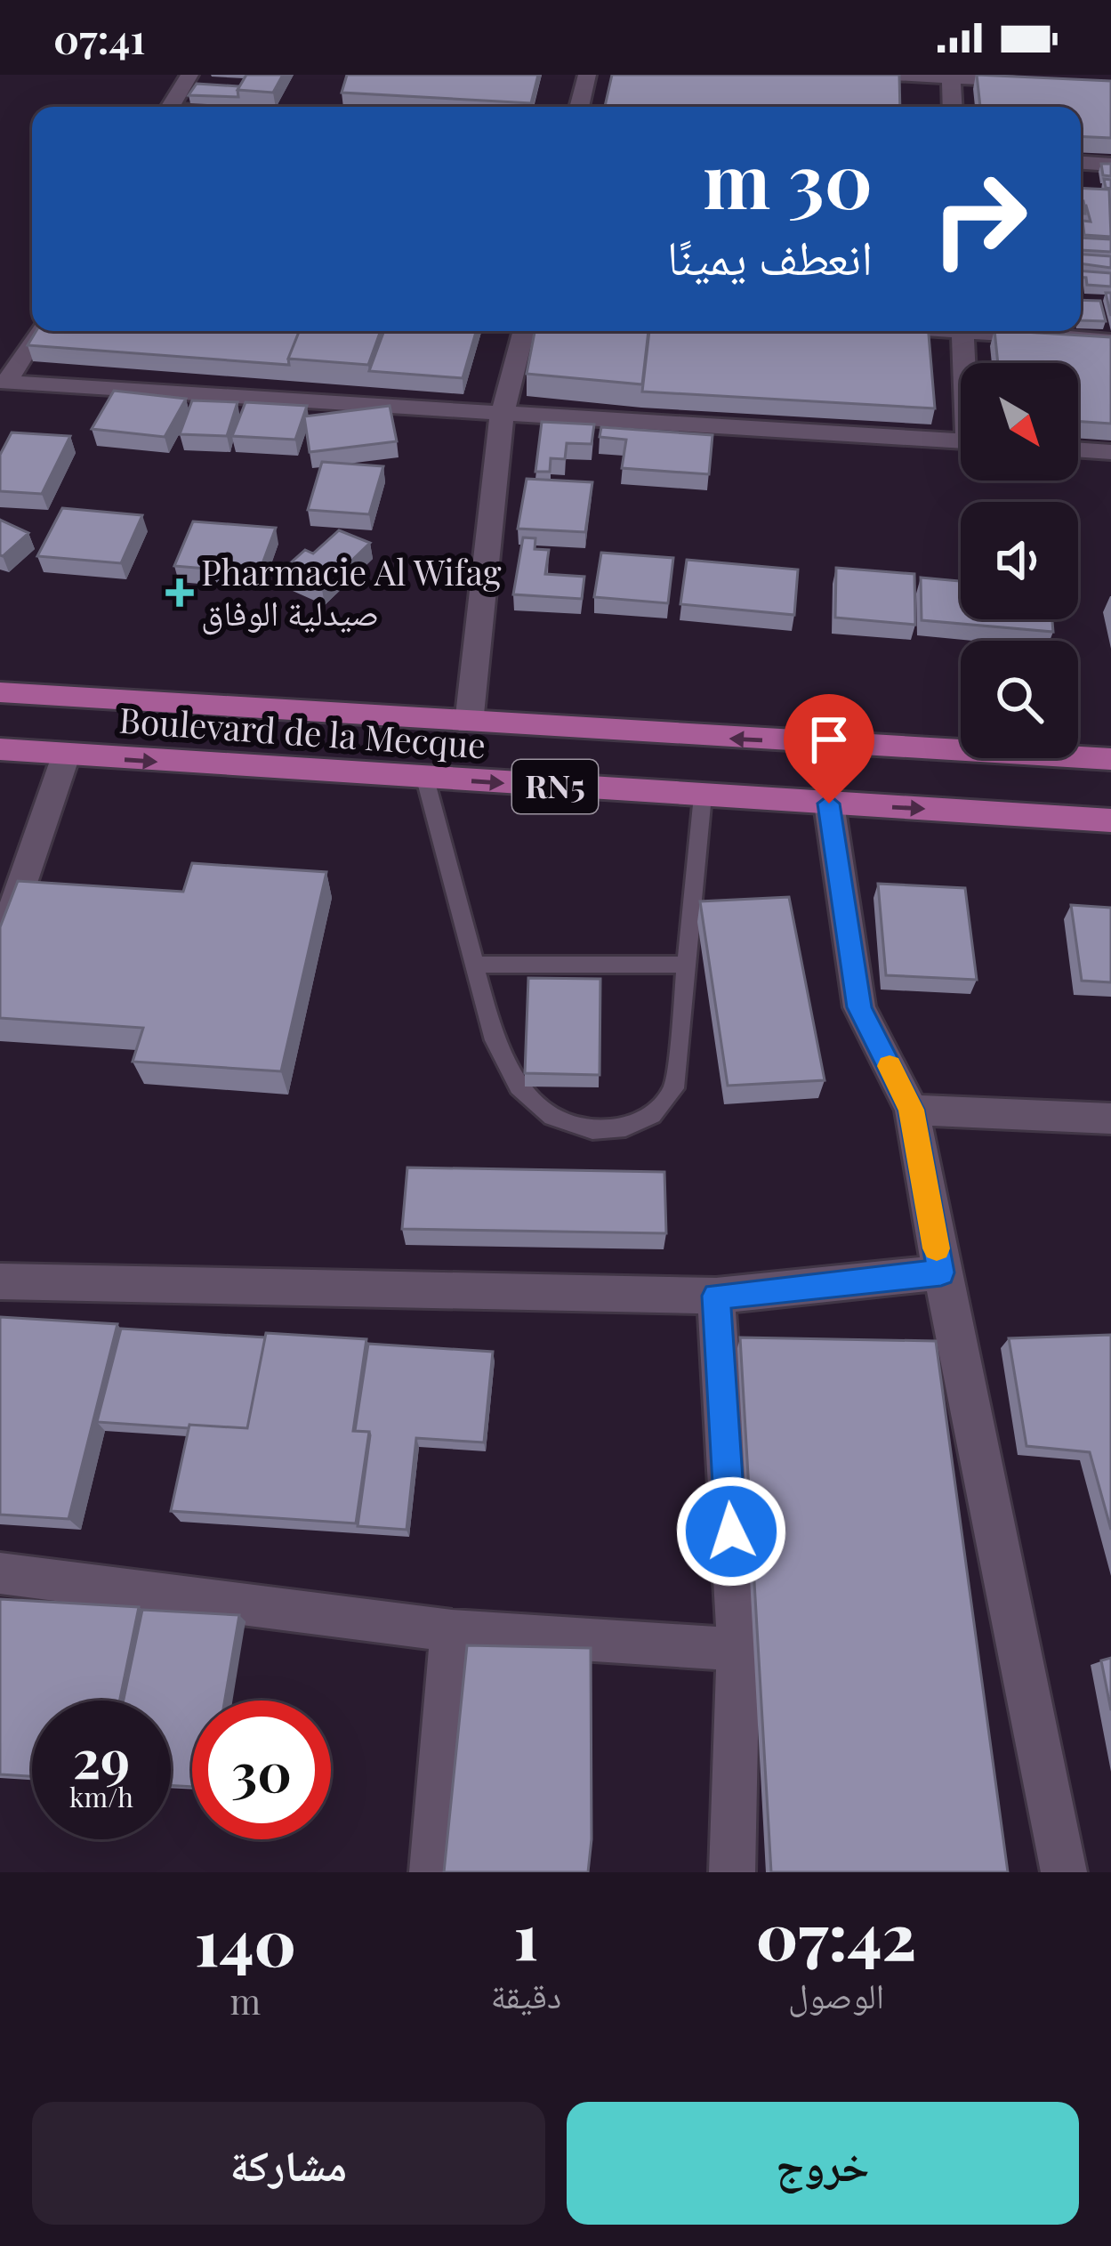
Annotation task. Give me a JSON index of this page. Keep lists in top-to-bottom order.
{
  "streets": {
    "main road": ["Boulevard de la Mecque", "RN5"]
  },
  "places": {
    "health": ["Pharmacie Al Wifag صيدلية الوفاق"]
  },
  "north": "bottom right",
  "page": {
    "status": "07:41",
    "turn": ["30 m", "انعطف يمينًا"],
    "speed": "29 km/h",
    "limit": "30",
    "eta": [
      "07:42",
      "الوصول",
      "1",
      "دقيقة",
      "140",
      "m"
    ],
    "buttons": ["خروج", "مشاركة"]
  }
}
